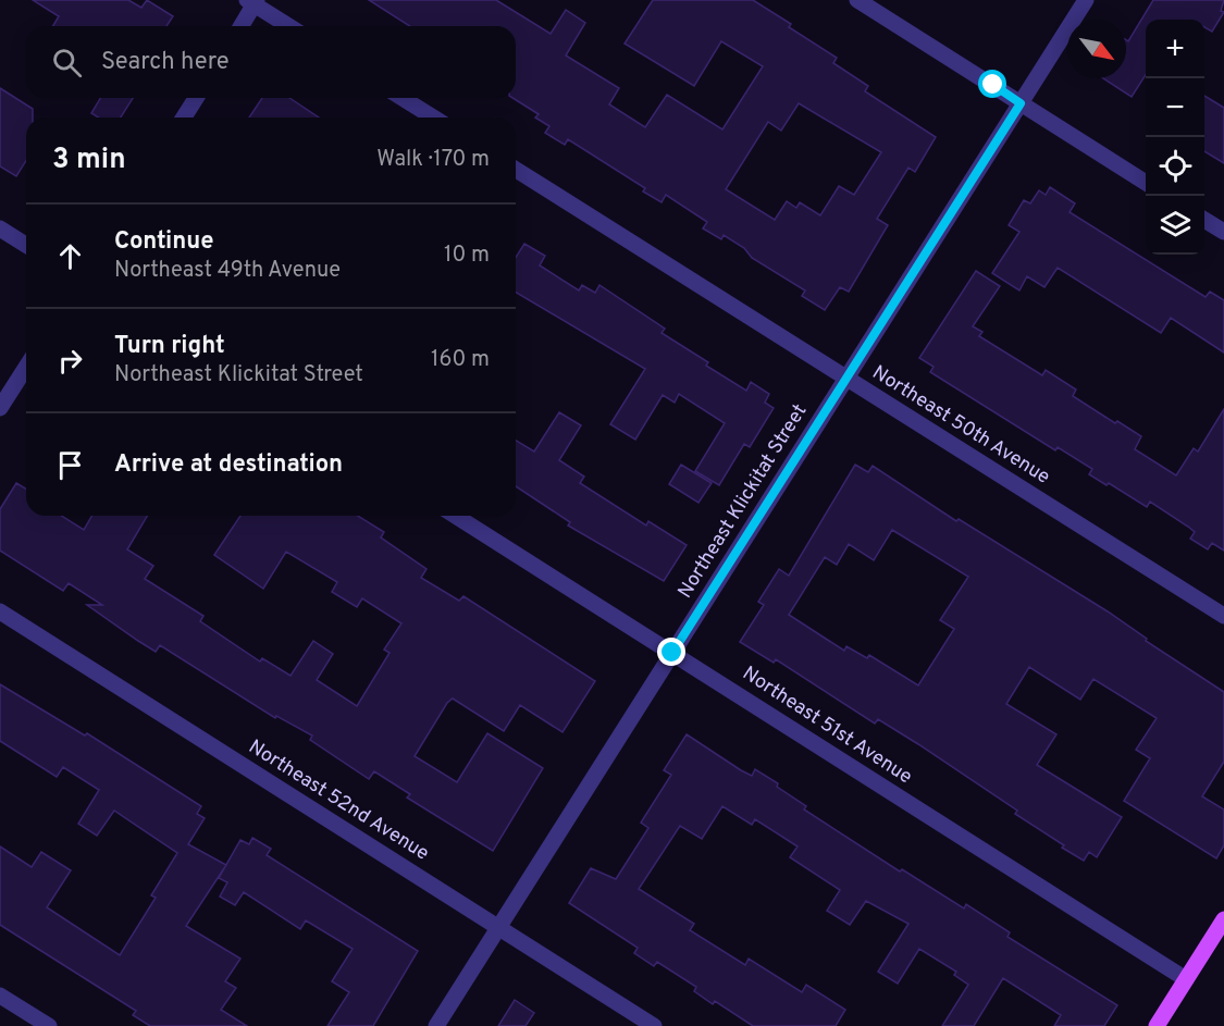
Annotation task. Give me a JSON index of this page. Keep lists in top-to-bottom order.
{
  "streets": {
    "street": [
      "Northeast 50th Avenue",
      "Northeast Klickitat Street",
      "Northeast 51st Avenue",
      "Northeast 52nd Avenue"
    ]
  },
  "crossings": [
    ["Northeast 50th Avenue", "Northeast Klickitat Street"],
    ["Northeast Klickitat Street", "Northeast 51st Avenue"],
    ["Northeast Klickitat Street", "Northeast 52nd Avenue"]
  ],
  "north": "bottom right",
  "page": {
    "map_buttons": ["+", "−"],
    "search": "Search here",
    "heading": ["3 min", "Walk · 170 m"],
    "list": [
      ["Continue", "Northeast 49th Avenue", "10 m"],
      ["Turn right", "Northeast Klickitat Street", "160 m"],
      "Arrive at destination"
    ]
  }
}
